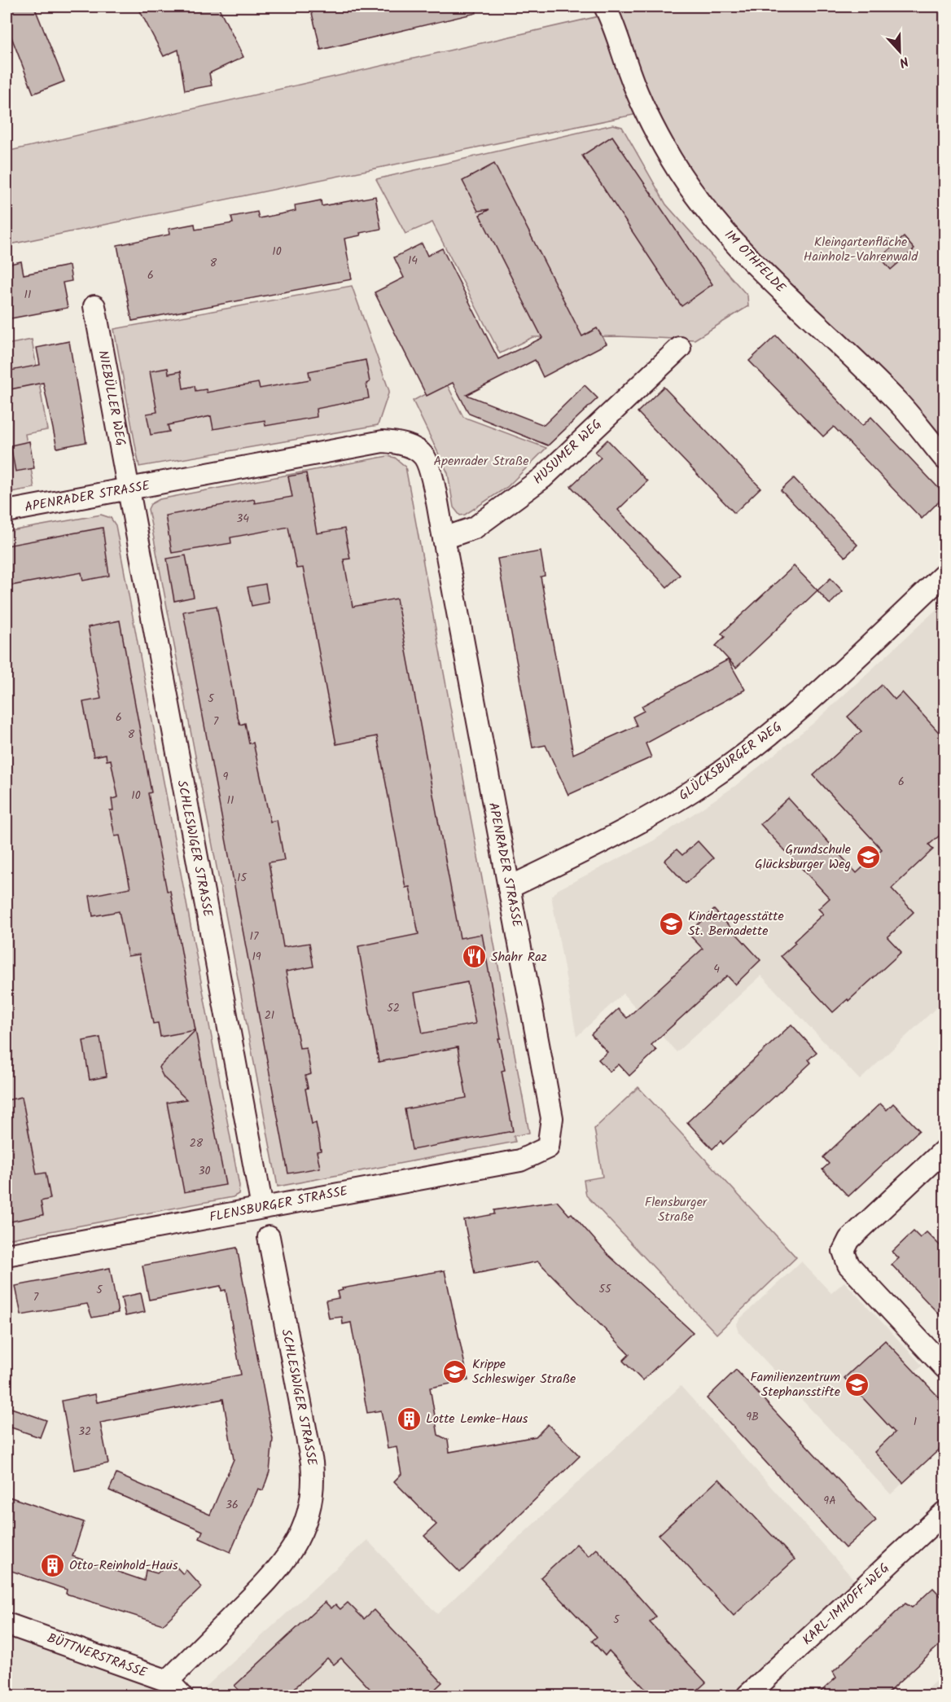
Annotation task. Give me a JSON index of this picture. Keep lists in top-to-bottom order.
{
  "streets": {
    "street": [
      "IM OTHFELDE",
      "NIEBÜLLER WEG",
      "HUSUMER WEG",
      "APENRADER STRASSE",
      "GLÜCKSBURGER WEG",
      "SCHLESWIGER STRASSE",
      "FLENSBURGER STRASSE",
      "KARL-IMHOFF-WEG",
      "BÜTTNERSTRASSE"
    ]
  },
  "crossings": [
    ["NIEBÜLLER WEG", "APENRADER STRASSE"],
    ["NIEBÜLLER WEG", "SCHLESWIGER STRASSE"],
    ["HUSUMER WEG", "APENRADER STRASSE"],
    ["APENRADER STRASSE", "GLÜCKSBURGER WEG"],
    ["APENRADER STRASSE", "SCHLESWIGER STRASSE"],
    ["APENRADER STRASSE", "FLENSBURGER STRASSE"],
    ["SCHLESWIGER STRASSE", "FLENSBURGER STRASSE"],
    ["SCHLESWIGER STRASSE", "BÜTTNERSTRASSE"]
  ],
  "parks": ["Kleingartenfläche Hainholz-Vahrenwald", "Apenrader Straße", "Flensburger Straße"],
  "places": {
    "school or university": [
      "Grundschule Glücksburger Weg",
      "Kindertagesstätte St. Bernadette",
      "Krippe Schleswiger Straße",
      "Familienzentrum Stephansstifte"
    ],
    "restaurant": ["Shahr Raz"],
    "building": ["Lotte Lemke-Haus", "Otto-Reinhold-Haus"]
  },
  "house_numbers": [
    "10",
    "14",
    "8",
    "6",
    "11",
    "34",
    "5",
    "6",
    "7",
    "8",
    "9",
    "6",
    "10",
    "11",
    "15",
    "17",
    "19",
    "4",
    "52",
    "21",
    "28",
    "30",
    "55",
    "5",
    "7",
    "9B",
    "1",
    "32",
    "9A",
    "36",
    "5"
  ],
  "north": "bottom"
}
